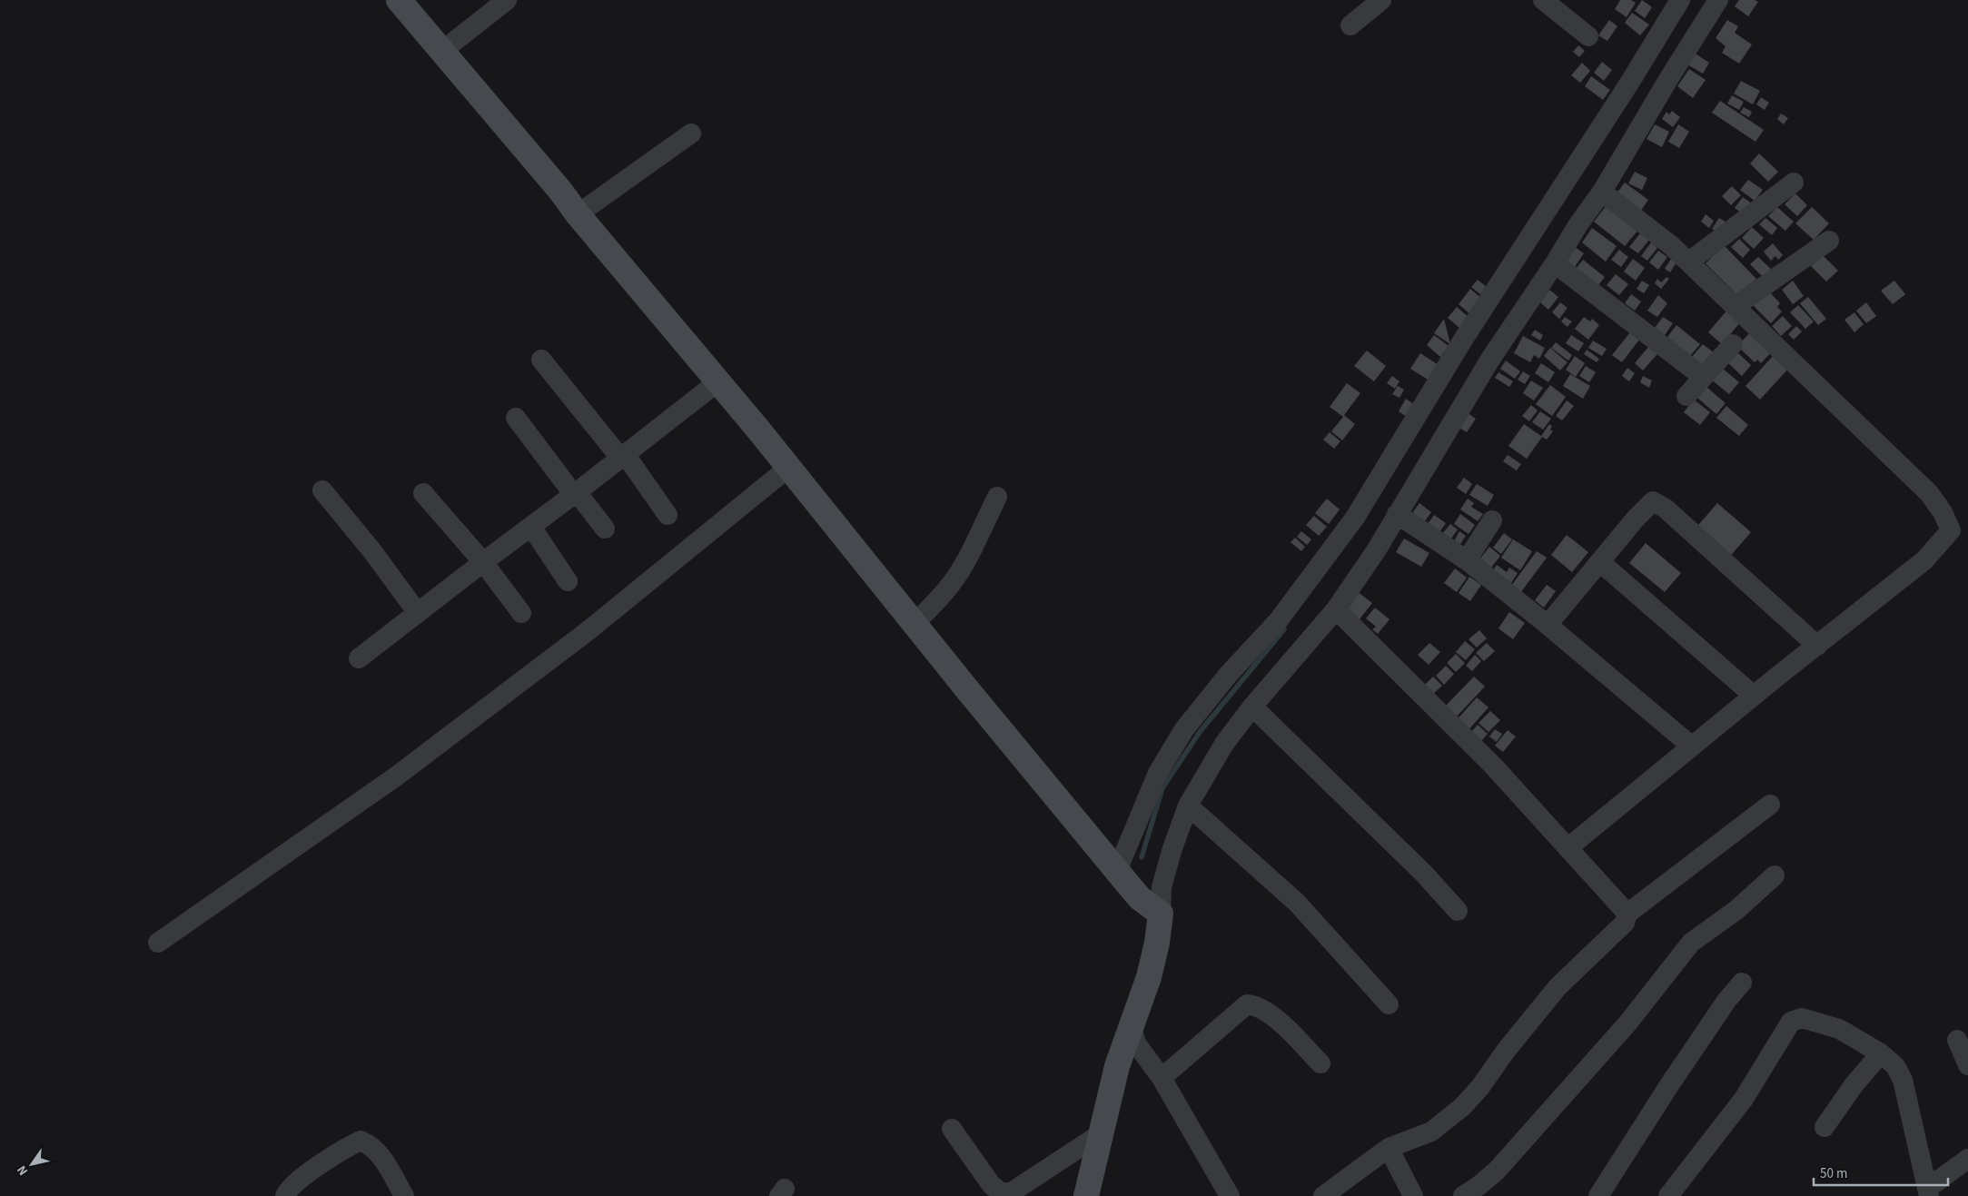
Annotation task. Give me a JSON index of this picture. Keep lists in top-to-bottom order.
{
  "scale_bar": "50 m",
  "north": "bottom left"
}
